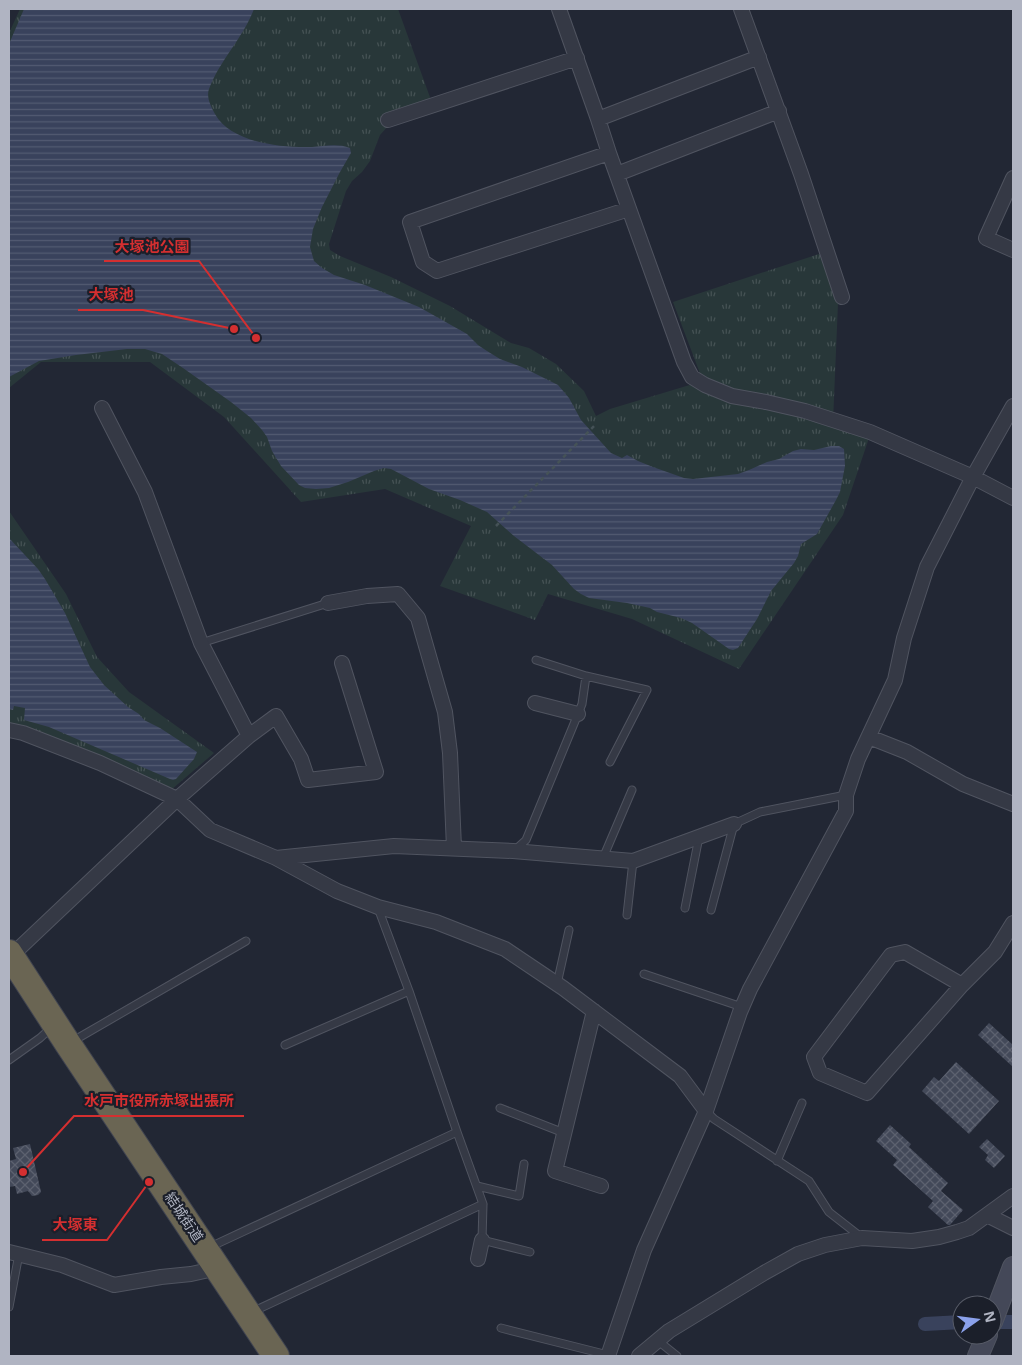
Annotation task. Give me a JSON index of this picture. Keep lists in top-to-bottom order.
{
  "streets": {
    "highway": ["結城街道"]
  },
  "places": [
    "大塚池",
    "大塚池公園",
    "水戸市役所赤塚出張所",
    "大塚東"
  ],
  "north": "right"
}
